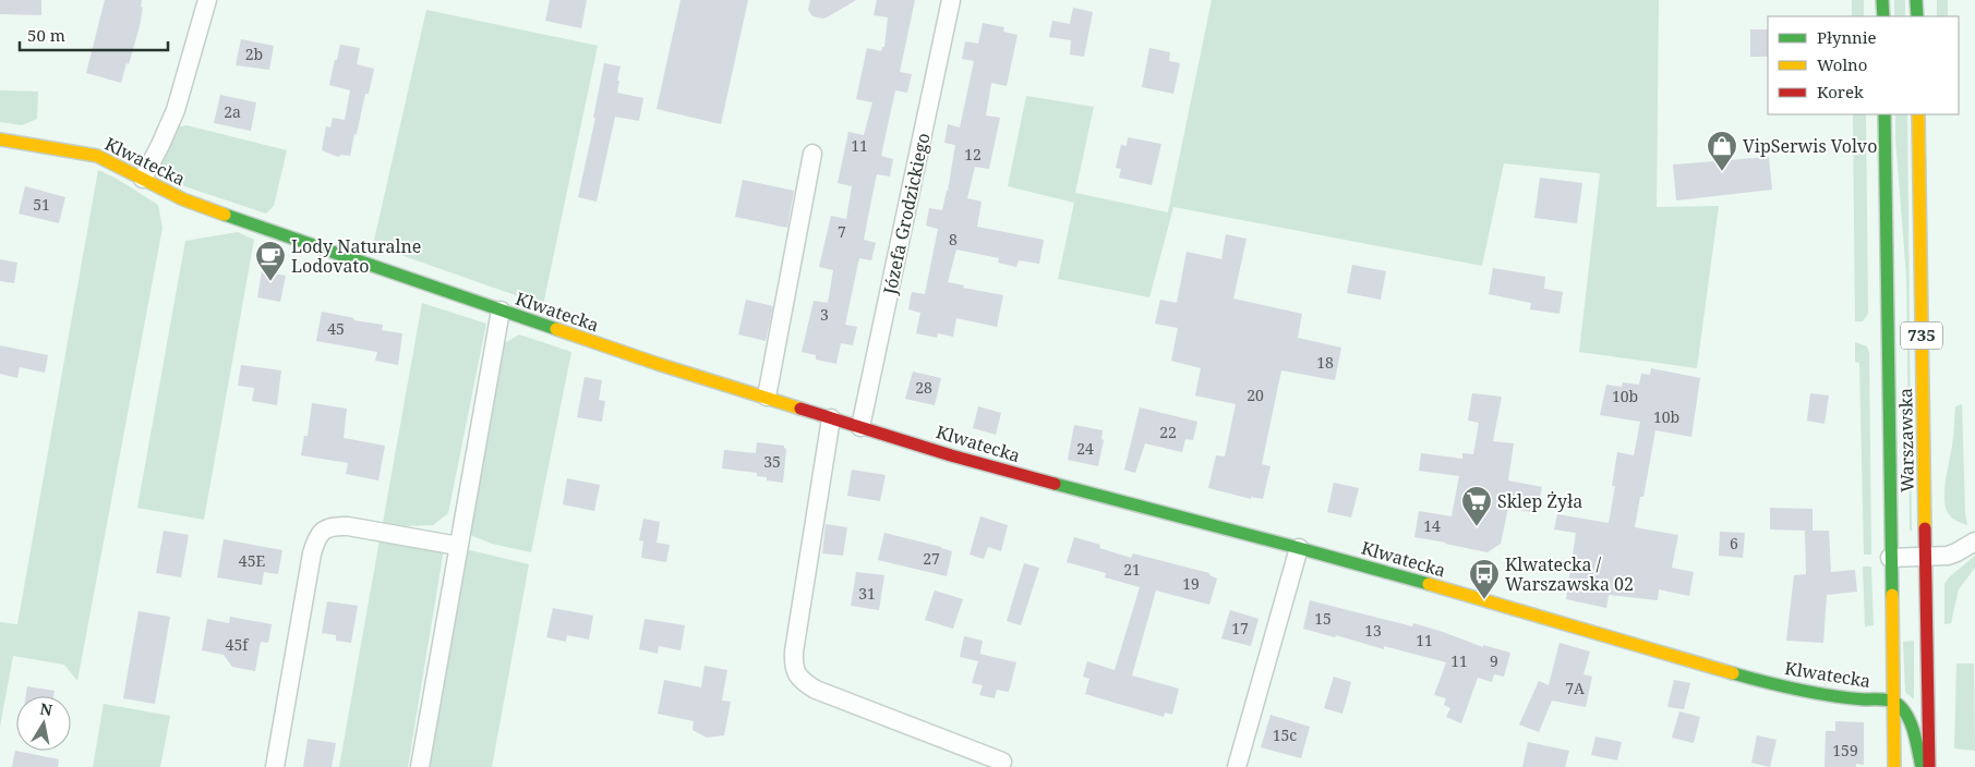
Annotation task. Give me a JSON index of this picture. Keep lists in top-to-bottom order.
{
  "streets": {
    "street": [
      "Klwatecka",
      "Józefa Grodzickiego",
      "735",
      "Warszawska"
    ]
  },
  "crossings": [
    ["Klwatecka", "Józefa Grodzickiego"],
    ["Klwatecka", "Warszawska"]
  ],
  "places": {
    "shop": ["VipSerwis Volvo"],
    "cafe": ["Lody Naturalne Lodovato"],
    "supermarket": ["Sklep Żyła"],
    "bus stop": ["Klwatecka / Warszawska 02"]
  },
  "house_numbers": [
    "2b",
    "2a",
    "11",
    "12",
    "51",
    "7",
    "8",
    "3",
    "45",
    "18",
    "28",
    "20",
    "10b",
    "10b",
    "22",
    "24",
    "35",
    "14",
    "6",
    "27",
    "45E",
    "21",
    "19",
    "31",
    "15",
    "17",
    "13",
    "11",
    "45f",
    "11",
    "9",
    "7A",
    "15c",
    "159"
  ],
  "legend": ["Płynnie", "Wolno", "Korek"],
  "scale_bar": "50 m",
  "north": "top"
}
